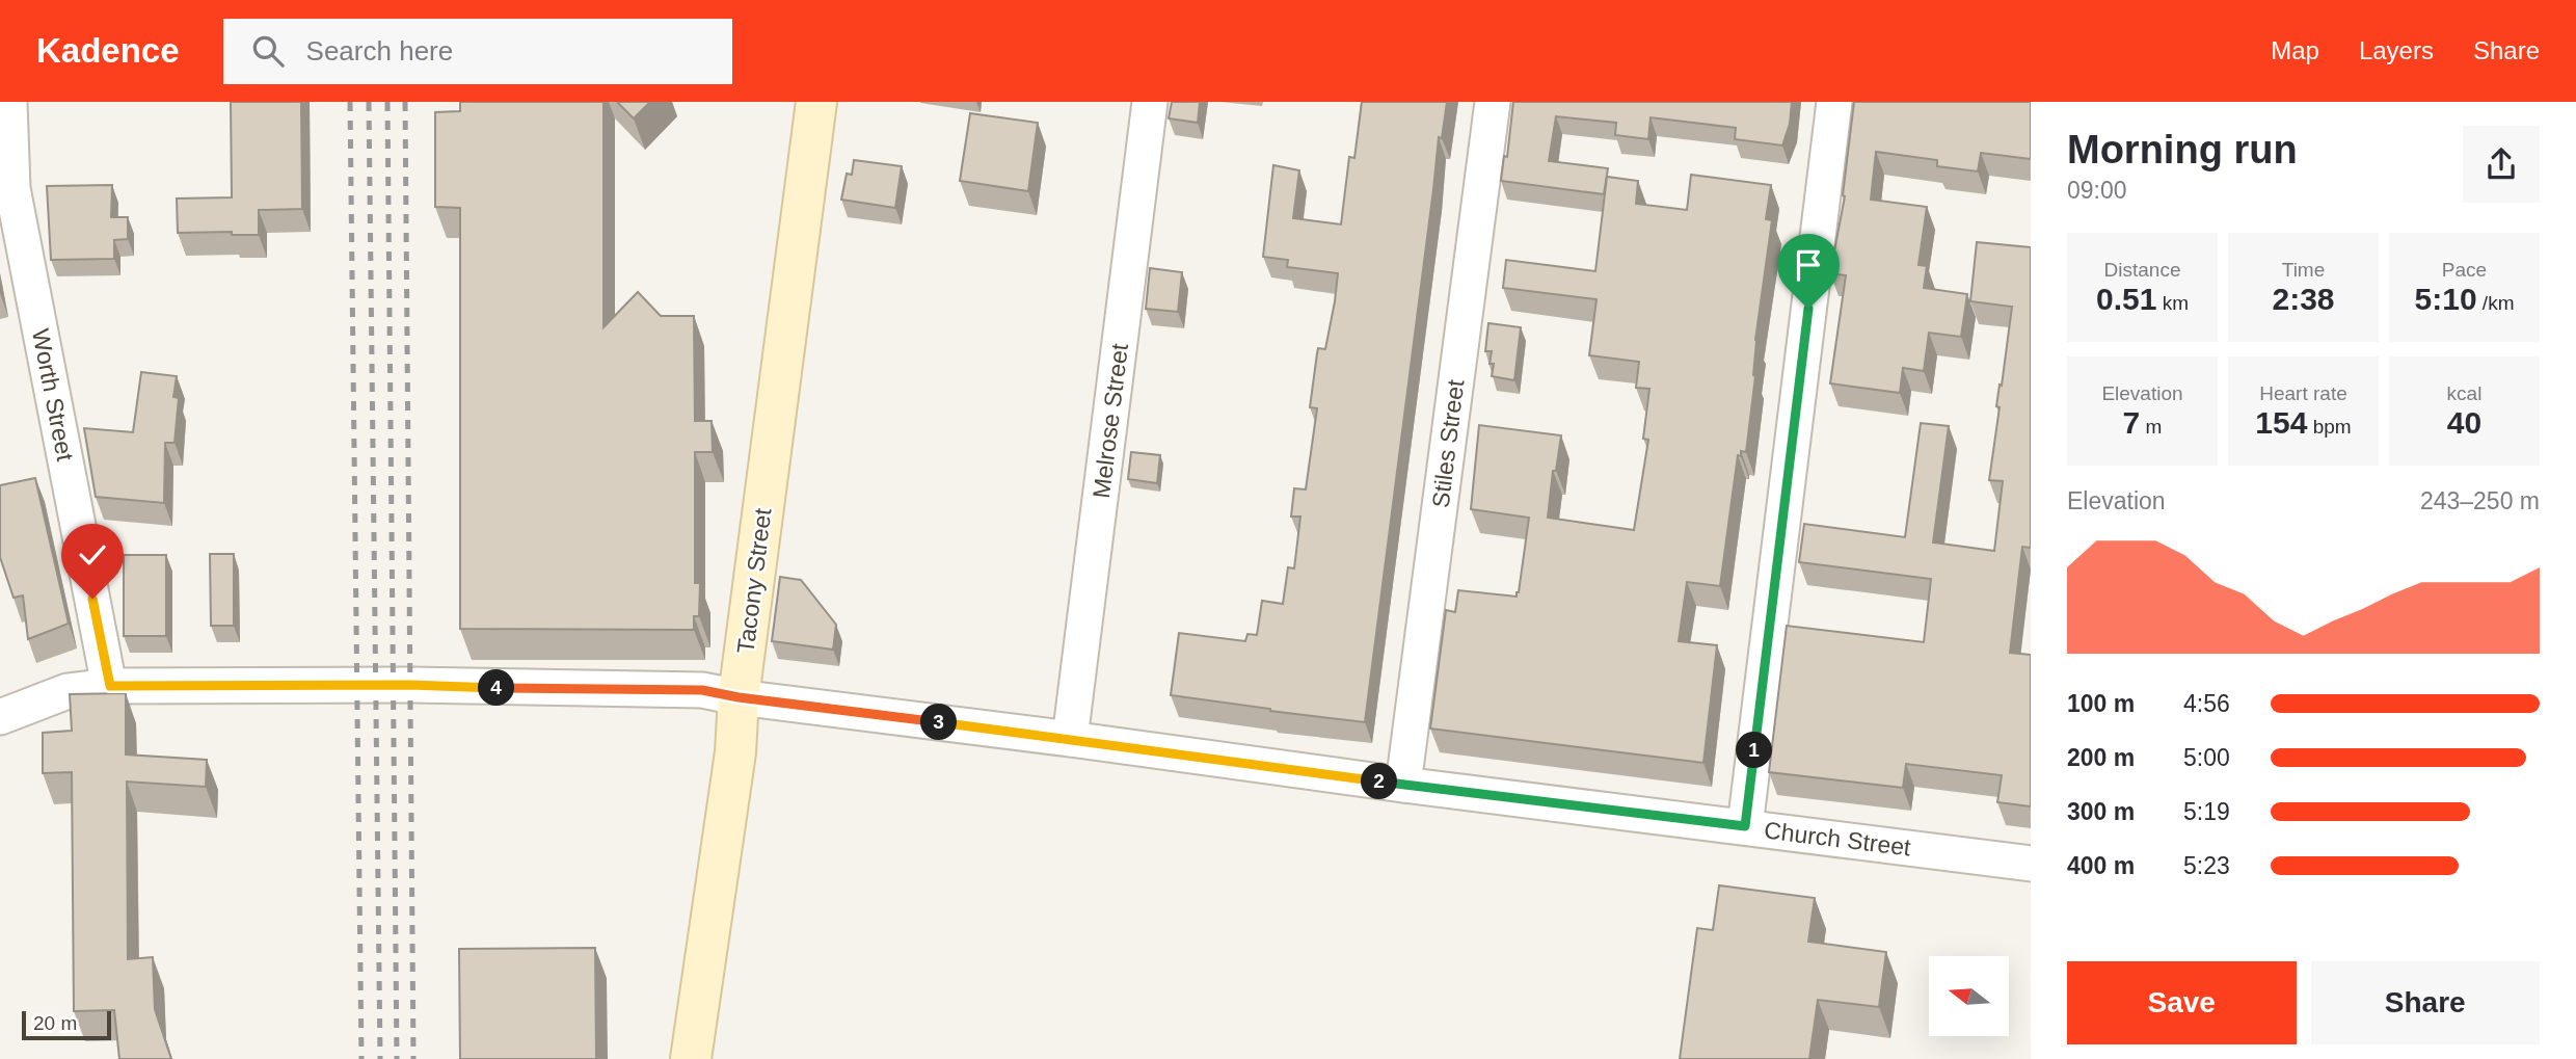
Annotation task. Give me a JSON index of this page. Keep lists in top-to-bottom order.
{
  "streets": {
    "main road": ["Tacony Street"],
    "street": [
      "Worth Street",
      "Melrose Street",
      "Stiles Street",
      "Church Street"
    ]
  },
  "crossings": [
    ["Worth Street", "Church Street"],
    ["Melrose Street", "Church Street"],
    ["Stiles Street", "Church Street"],
    ["Tacony Street", "Church Street"]
  ],
  "scale_bar": "20 m",
  "north": "left",
  "page": {
    "header": "Kadence",
    "search": "Search here",
    "nav": ["Map", "Layers", "Share"],
    "heading": ["Morning run", "09:00"],
    "stats": [
      ["Distance", "0.51 km"],
      ["Time", "2:38"],
      ["Pace", "5:10 /km"],
      ["Elevation", "7 m"],
      ["Heart rate", "154 bpm"],
      ["kcal", "40"]
    ],
    "chart": ["Elevation", "243–250 m"],
    "pins": [
      "4",
      "3",
      "1",
      "2"
    ],
    "list": [
      {
        "name": "100 m",
        "note": "4:56"
      },
      {
        "name": "200 m",
        "note": "5:00"
      },
      {
        "name": "300 m",
        "note": "5:19"
      },
      {
        "name": "400 m",
        "note": "5:23"
      }
    ],
    "buttons": ["Save", "Share"],
    "scale": "20 m"
  }
}
